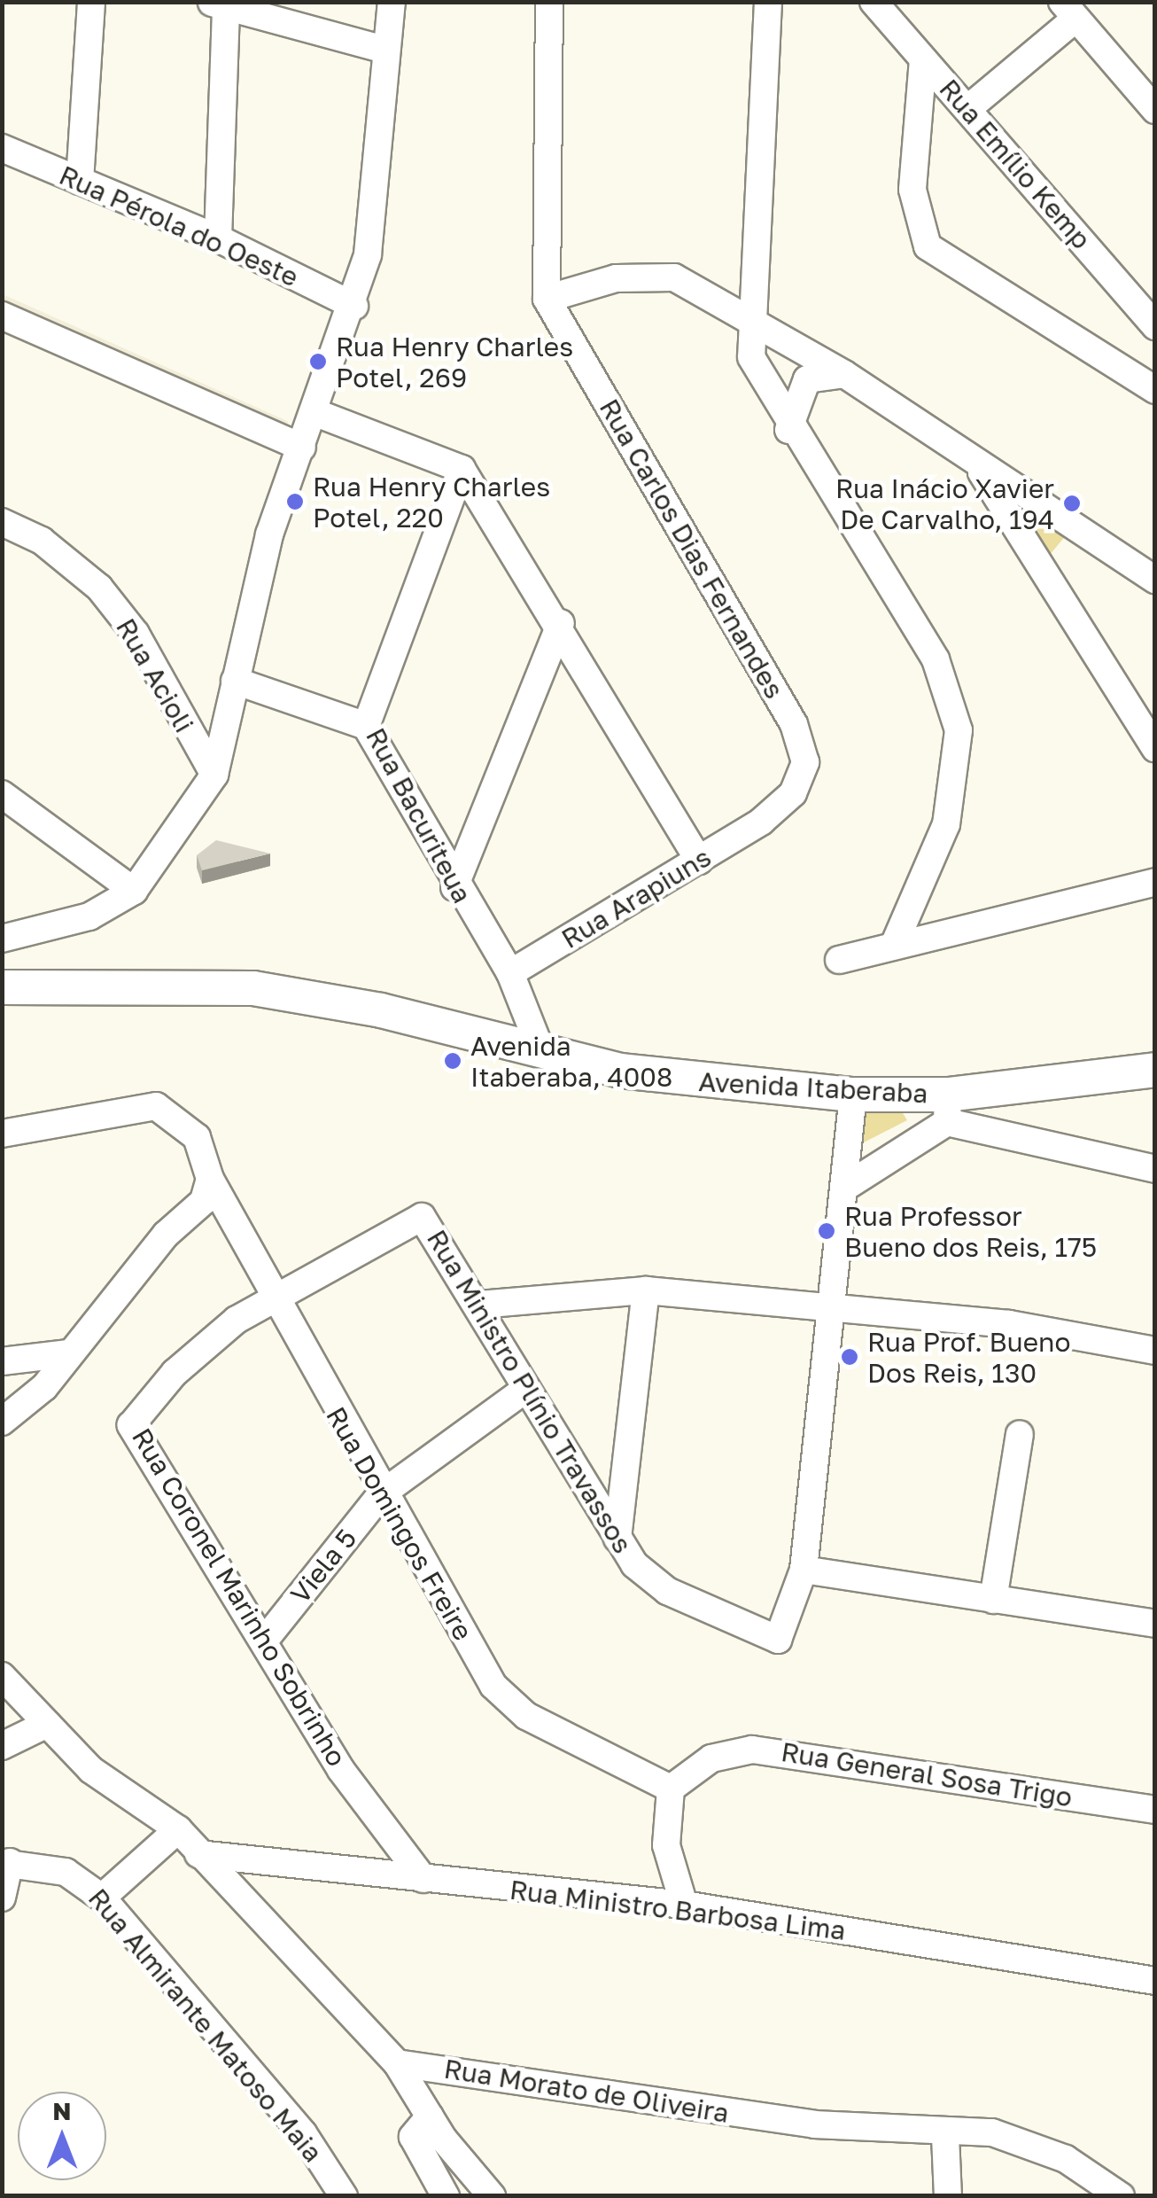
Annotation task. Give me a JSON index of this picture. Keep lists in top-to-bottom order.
{
  "streets": {
    "main road": ["Avenida Itaberaba"],
    "street": [
      "Rua Emílio Kemp",
      "Rua Pérola do Oeste",
      "Rua Carlos Dias Fernandes",
      "Rua Acioli",
      "Rua Bacuriteua",
      "Rua Arapiuns",
      "Rua Ministro Plínio Travassos",
      "Rua Domingos Freire",
      "Viela 5",
      "Rua Coronel Marinho Sobrinho",
      "Rua General Sosa Trigo",
      "Rua Ministro Barbosa Lima",
      "Rua Almirante Matoso Maia",
      "Rua Morato de Oliveira"
    ]
  },
  "crossings": [
    ["Rua Carlos Dias Fernandes", "Rua Arapiuns"],
    ["Rua Bacuriteua", "Rua Arapiuns"],
    ["Rua Bacuriteua", "Avenida Itaberaba"],
    ["Rua Ministro Plínio Travassos", "Rua Domingos Freire"],
    ["Rua Ministro Plínio Travassos", "Viela 5"],
    ["Rua Ministro Plínio Travassos", "Rua Coronel Marinho Sobrinho"],
    ["Rua Domingos Freire", "Viela 5"],
    ["Rua Domingos Freire", "Rua Coronel Marinho Sobrinho"],
    ["Rua Domingos Freire", "Rua General Sosa Trigo"],
    ["Viela 5", "Rua Coronel Marinho Sobrinho"],
    ["Rua Coronel Marinho Sobrinho", "Rua Ministro Barbosa Lima"]
  ],
  "places": [
    "Rua Henry Charles Potel, 269",
    "Rua Henry Charles Potel, 220",
    "Rua Inácio Xavier De Carvalho, 194",
    "Avenida Itaberaba, 4008",
    "Rua Professor Bueno dos Reis, 175",
    "Rua Prof. Bueno Dos Reis, 130"
  ],
  "north": "top"
}
